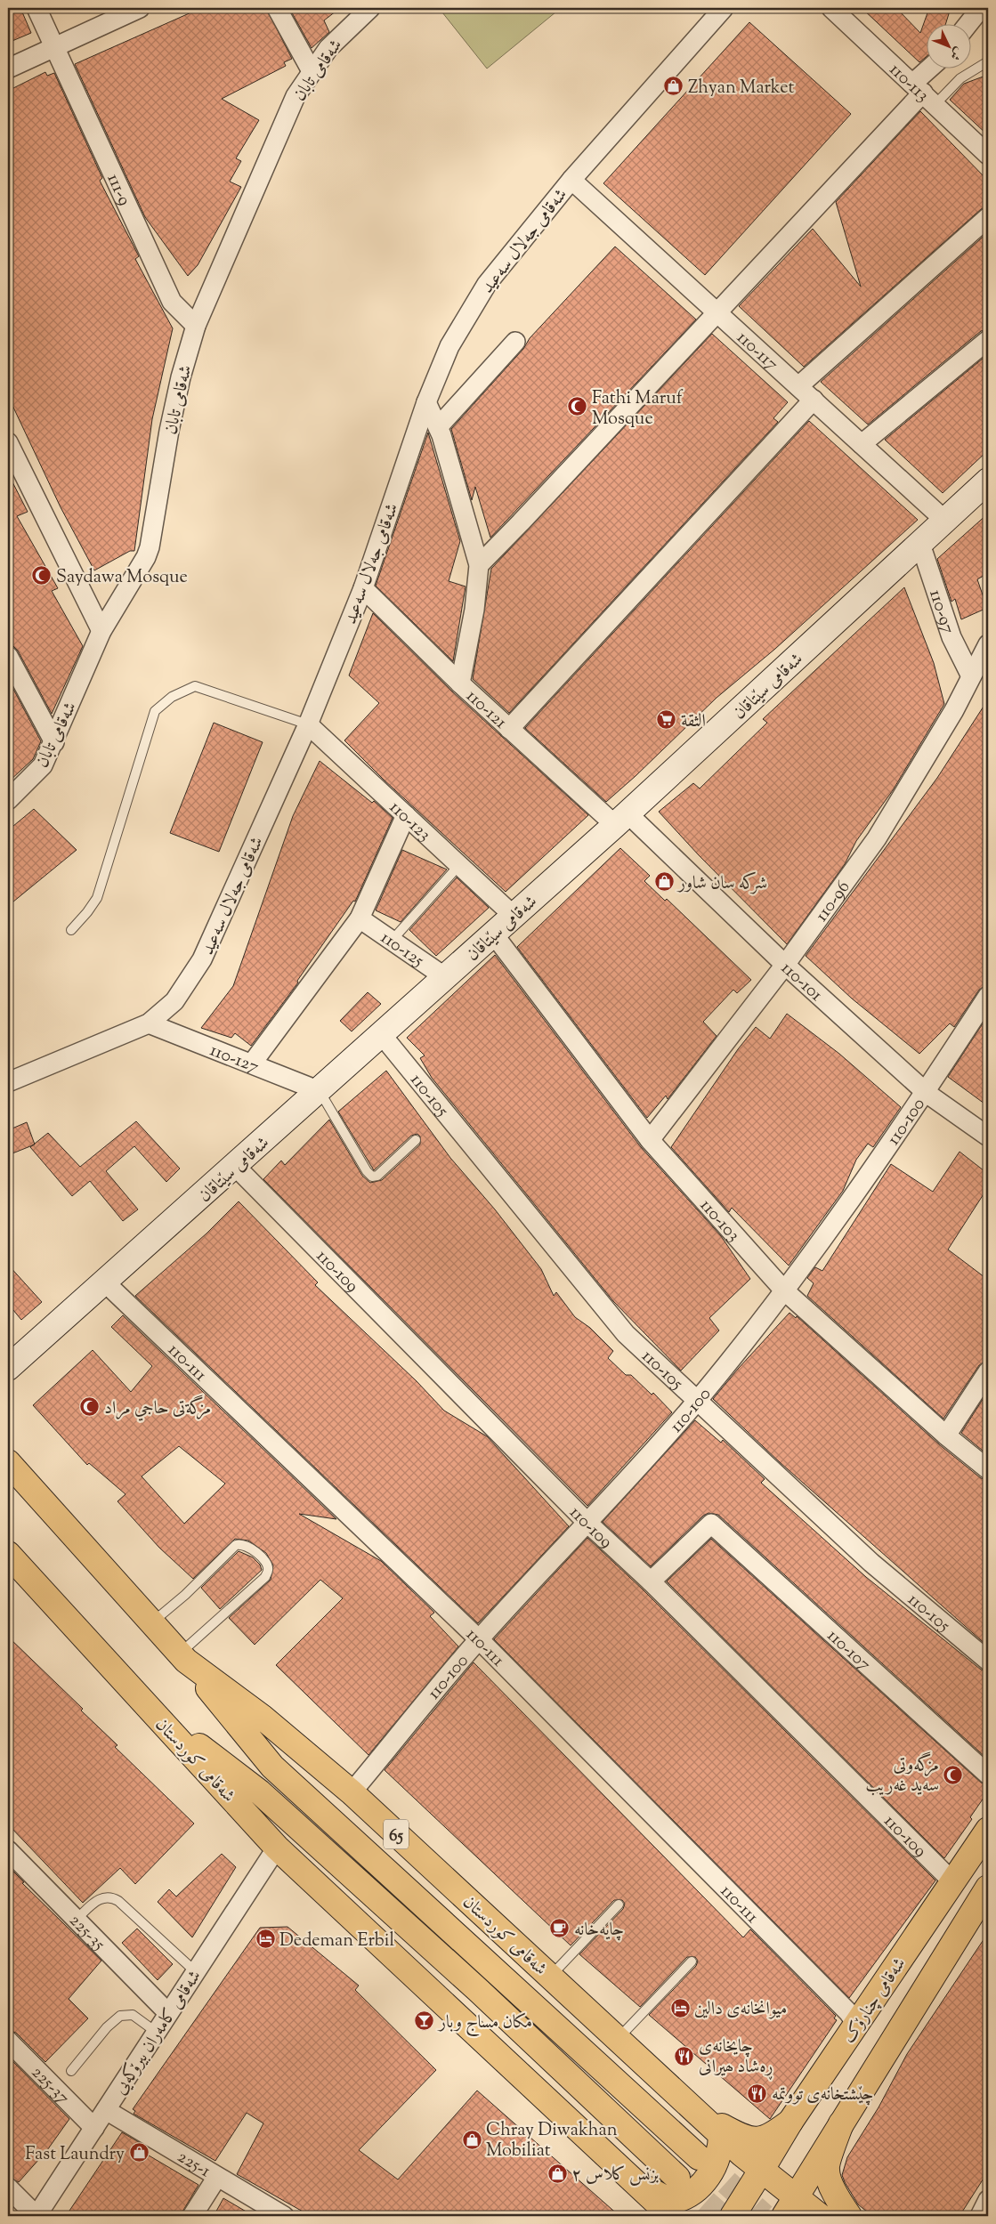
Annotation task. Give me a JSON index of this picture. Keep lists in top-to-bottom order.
{
  "streets": {
    "main road": [
      "شەقامی سێتاقان",
      "شەقامی کوردستان",
      "65",
      "شەقامی چنارۆک"
    ],
    "street": [
      "شەقامی تابان",
      "110-113",
      "111-9",
      "شەقامی جەلال سەعید",
      "110-117",
      "110-97",
      "110-121",
      "110-123",
      "110-96",
      "110-125",
      "110-101",
      "110-127",
      "110-105",
      "110-100",
      "110-103",
      "110-109",
      "110-111",
      "110-107",
      "225-35",
      "شه‌قامی كامەران بیرۆكەیی",
      "225-37",
      "225-1"
    ]
  },
  "crossings": [
    ["شەقامی تابان", "111-9"],
    ["شەقامی جەلال سەعید", "110-117"],
    ["شەقامی جەلال سەعید", "110-121"],
    ["شەقامی جەلال سەعید", "110-123"],
    ["شەقامی جەلال سەعید", "110-127"],
    ["110-117", "شەقامی سێتاقان"],
    ["110-97", "شەقامی سێتاقان"],
    ["110-97", "110-96"],
    ["شەقامی سێتاقان", "110-121"],
    ["شەقامی سێتاقان", "110-123"],
    ["شەقامی سێتاقان", "110-125"],
    ["شەقامی سێتاقان", "110-101"],
    ["شەقامی سێتاقان", "110-127"],
    ["شەقامی سێتاقان", "110-105"],
    ["شەقامی سێتاقان", "110-103"],
    ["شەقامی سێتاقان", "110-109"],
    ["شەقامی سێتاقان", "110-111"],
    ["110-121", "110-101"],
    ["110-96", "110-101"],
    ["110-96", "110-103"],
    ["110-101", "110-100"],
    ["110-105", "110-100"],
    ["110-100", "110-103"],
    ["110-100", "110-109"],
    ["110-100", "110-111"],
    ["110-100", "شەقامی کوردستان"],
    ["110-109", "110-107"],
    ["110-109", "شەقامی چنارۆک"],
    ["110-111", "شەقامی چنارۆک"],
    ["شەقامی کوردستان", "شەقامی چنارۆک"],
    ["شەقامی کوردستان", "شه‌قامی كامەران بیرۆكەیی"],
    ["225-35", "شه‌قامی كامەران بیرۆكەیی"],
    ["شه‌قامی كامەران بیرۆكەیی", "225-37"],
    ["شه‌قامی كامەران بیرۆكەیی", "225-1"]
  ],
  "places": {
    "shop": [
      "Zhyan Market",
      "شرکە سان شاور",
      "Chray Diwakhan Mobiliat",
      "Fast Laundry",
      "بزنس کلاس ٢"
    ],
    "mosque": [
      "Fathi Maruf Mosque",
      "Saydawa Mosque",
      "مزگةتی حاجي مراد",
      "مزگەوتی سەید غەریب"
    ],
    "supermarket": ["الثقة"],
    "cafe": ["چایەخانە"],
    "hotel": ["Dedeman Erbil", "میوانخانەی دالین"],
    "bar": ["مكان مساج وبار"],
    "restaurant": ["چایخانەی ڕەشاد ھیرانی", "چێشتخانەی تووتمە"]
  },
  "north": "bottom right"
}
